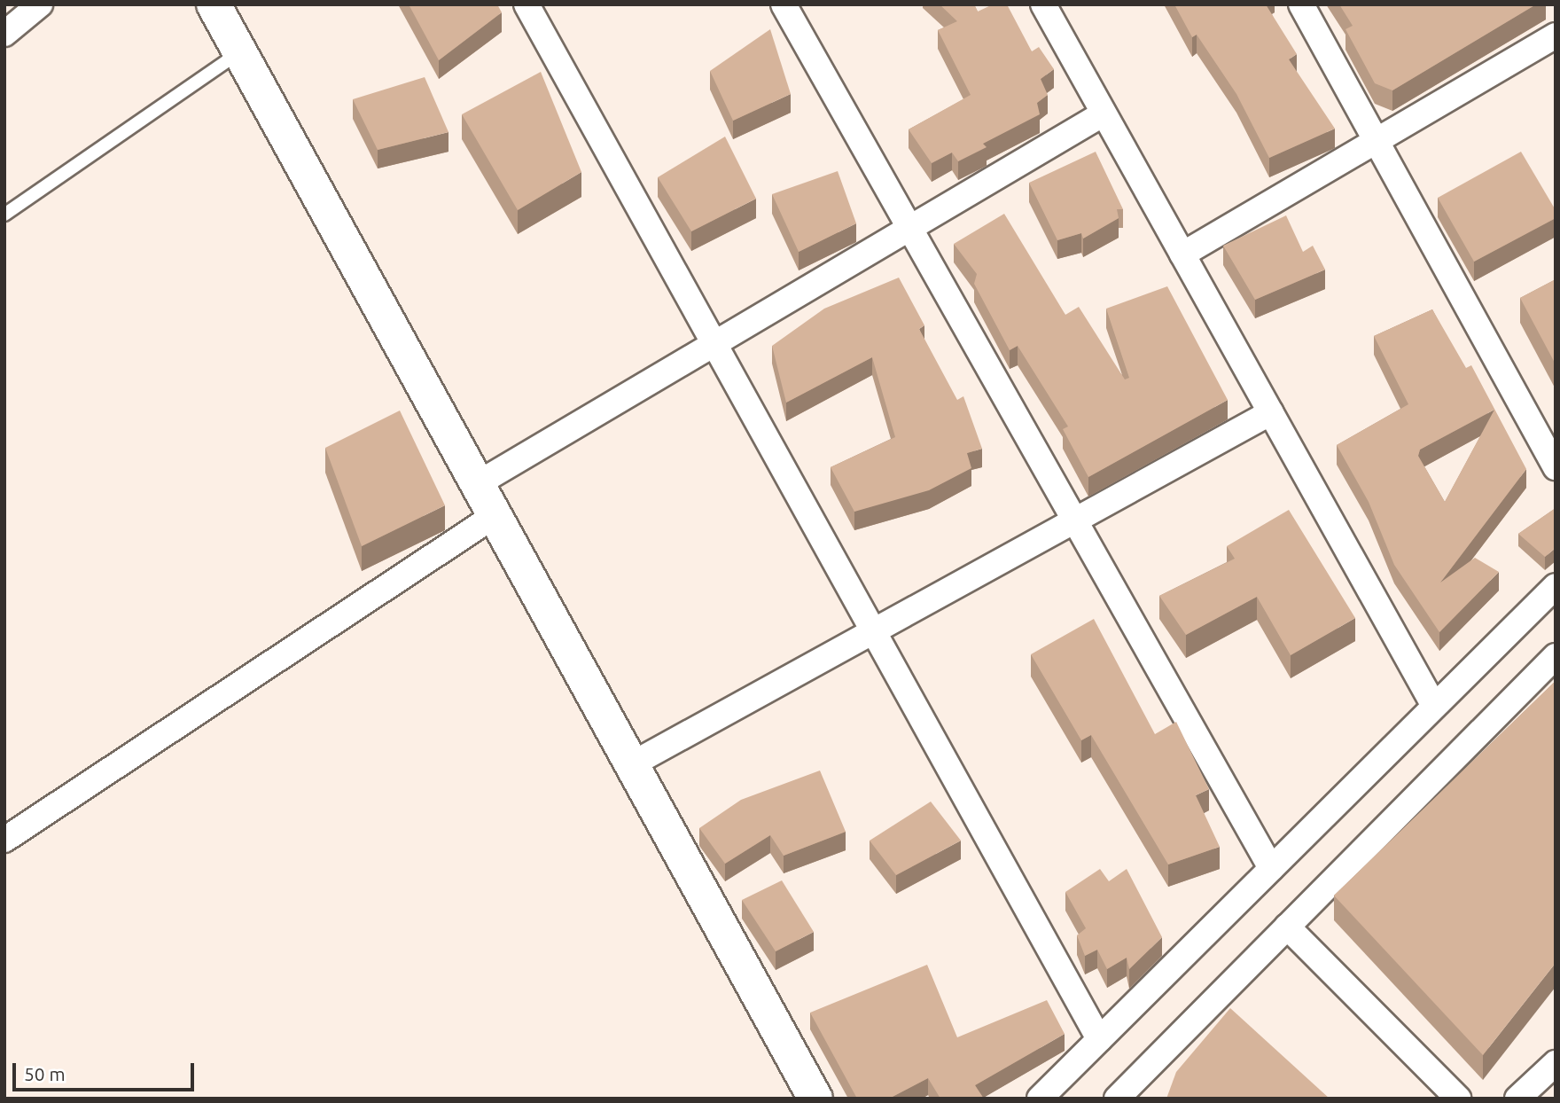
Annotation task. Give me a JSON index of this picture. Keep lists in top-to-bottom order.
{
  "scale_bar": "50 m"
}
